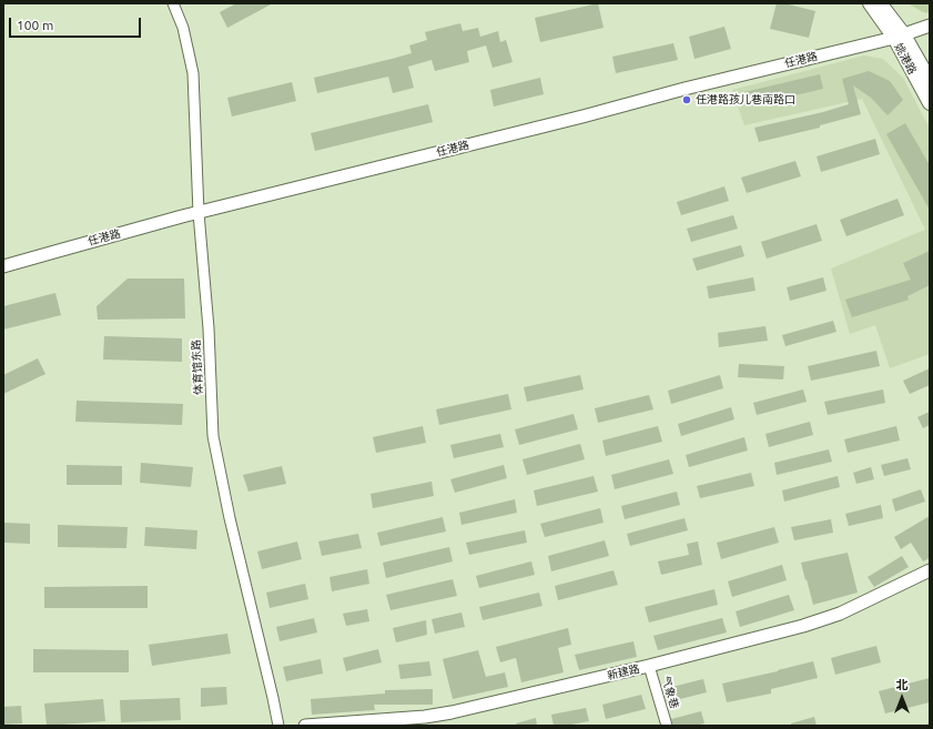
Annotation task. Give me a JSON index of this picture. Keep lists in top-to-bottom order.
{
  "streets": {
    "main road": ["姚港路"],
    "street": [
      "任港路",
      "体育馆东路",
      "新建路",
      "气象巷"
    ]
  },
  "crossings": [
    ["姚港路", "任港路"],
    ["任港路", "体育馆东路"],
    ["新建路", "气象巷"]
  ],
  "places": ["任港路孩儿巷南路口"],
  "scale_bar": "100 m",
  "north": "top"
}
